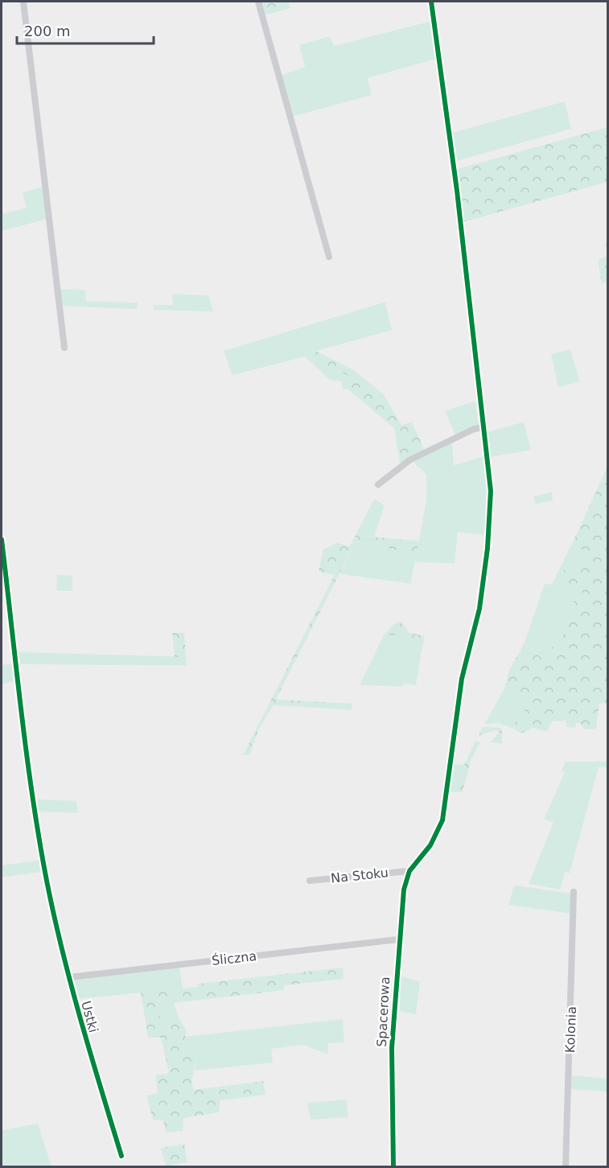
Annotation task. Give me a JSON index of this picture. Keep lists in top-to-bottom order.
{
  "streets": {
    "street": [
      "Na Stoku",
      "Śliczna",
      "Spacerowa",
      "Ustki",
      "Kolonia"
    ]
  },
  "crossings": [
    ["Na Stoku", "Spacerowa"],
    ["Śliczna", "Spacerowa"],
    ["Śliczna", "Ustki"]
  ],
  "scale_bar": "200 m"
}
